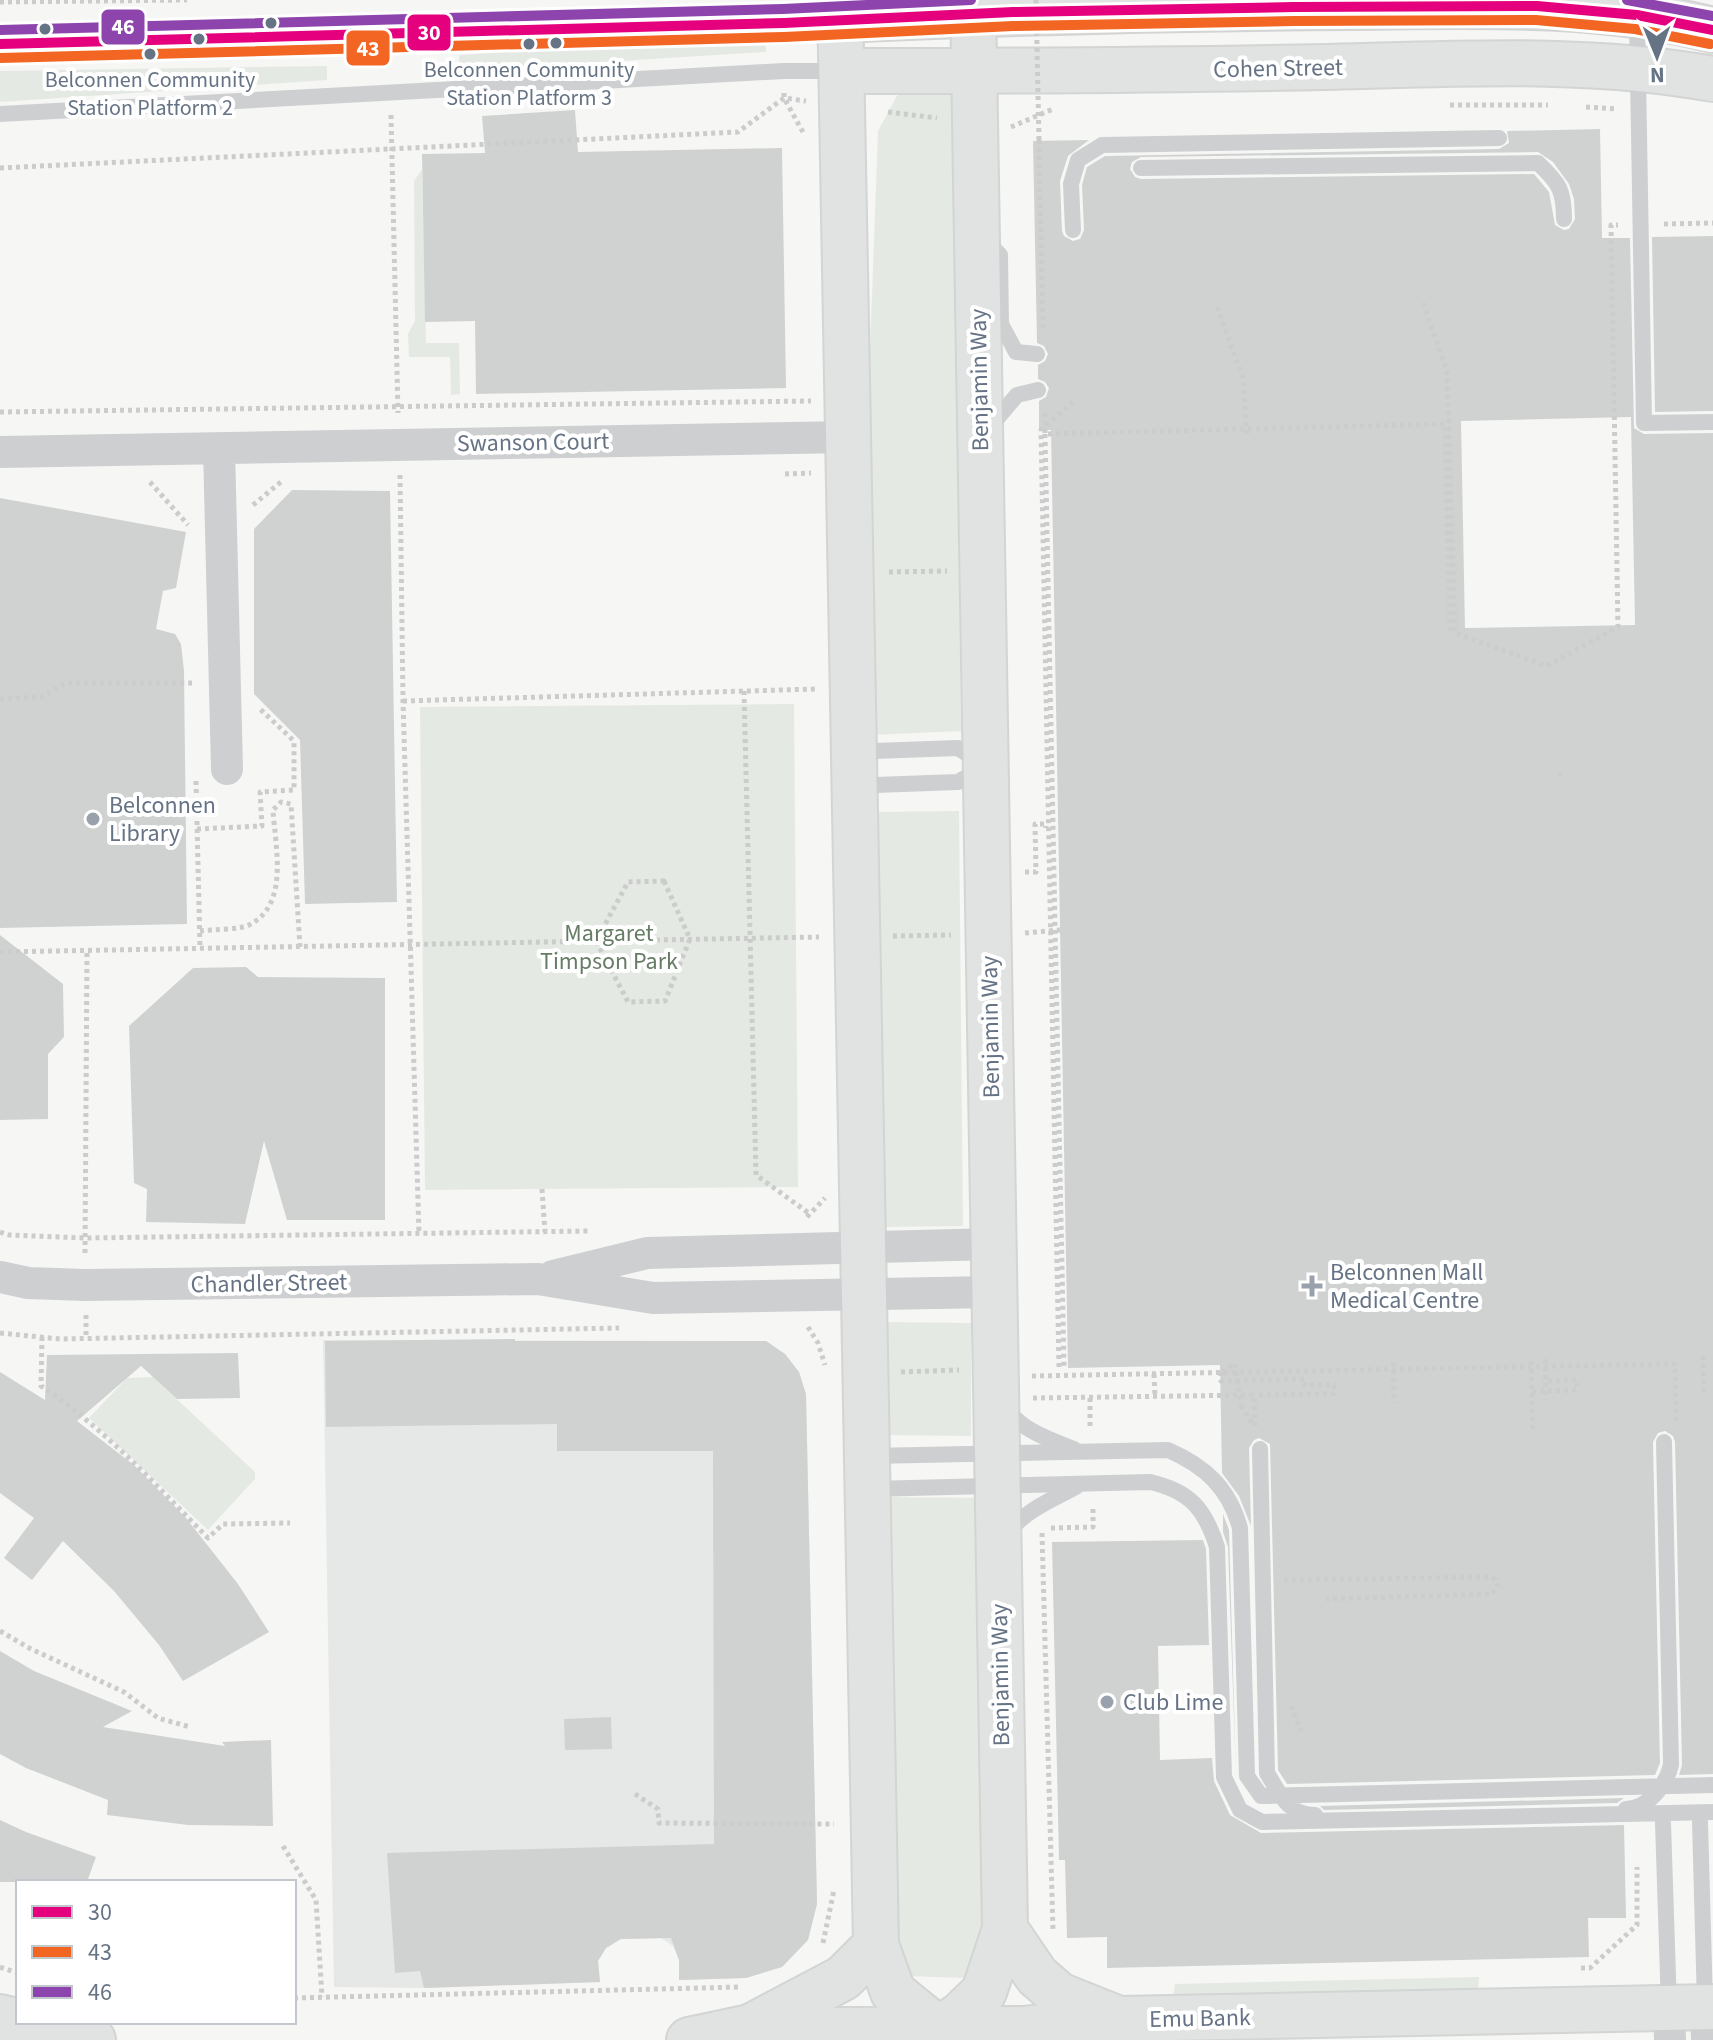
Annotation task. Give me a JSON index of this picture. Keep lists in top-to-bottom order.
{
  "streets": {
    "main road": ["Cohen Street", "Benjamin Way", "Emu Bank"],
    "street": ["Swanson Court", "Chandler Street"]
  },
  "crossings": [
    ["Cohen Street", "Benjamin Way"],
    ["Benjamin Way", "Chandler Street"],
    ["Benjamin Way", "Emu Bank"]
  ],
  "parks": ["Margaret Timpson Park"],
  "places": {
    "other": [
      "Belconnen Community Station Platform 3",
      "Belconnen Community Station Platform 2",
      "Belconnen Library",
      "Club Lime"
    ],
    "health": ["Belconnen Mall Medical Centre"]
  },
  "lines": ["transit line 46", "transit line 30", "transit line 43"],
  "legend": ["30", "43", "46"],
  "north": "bottom"
}
